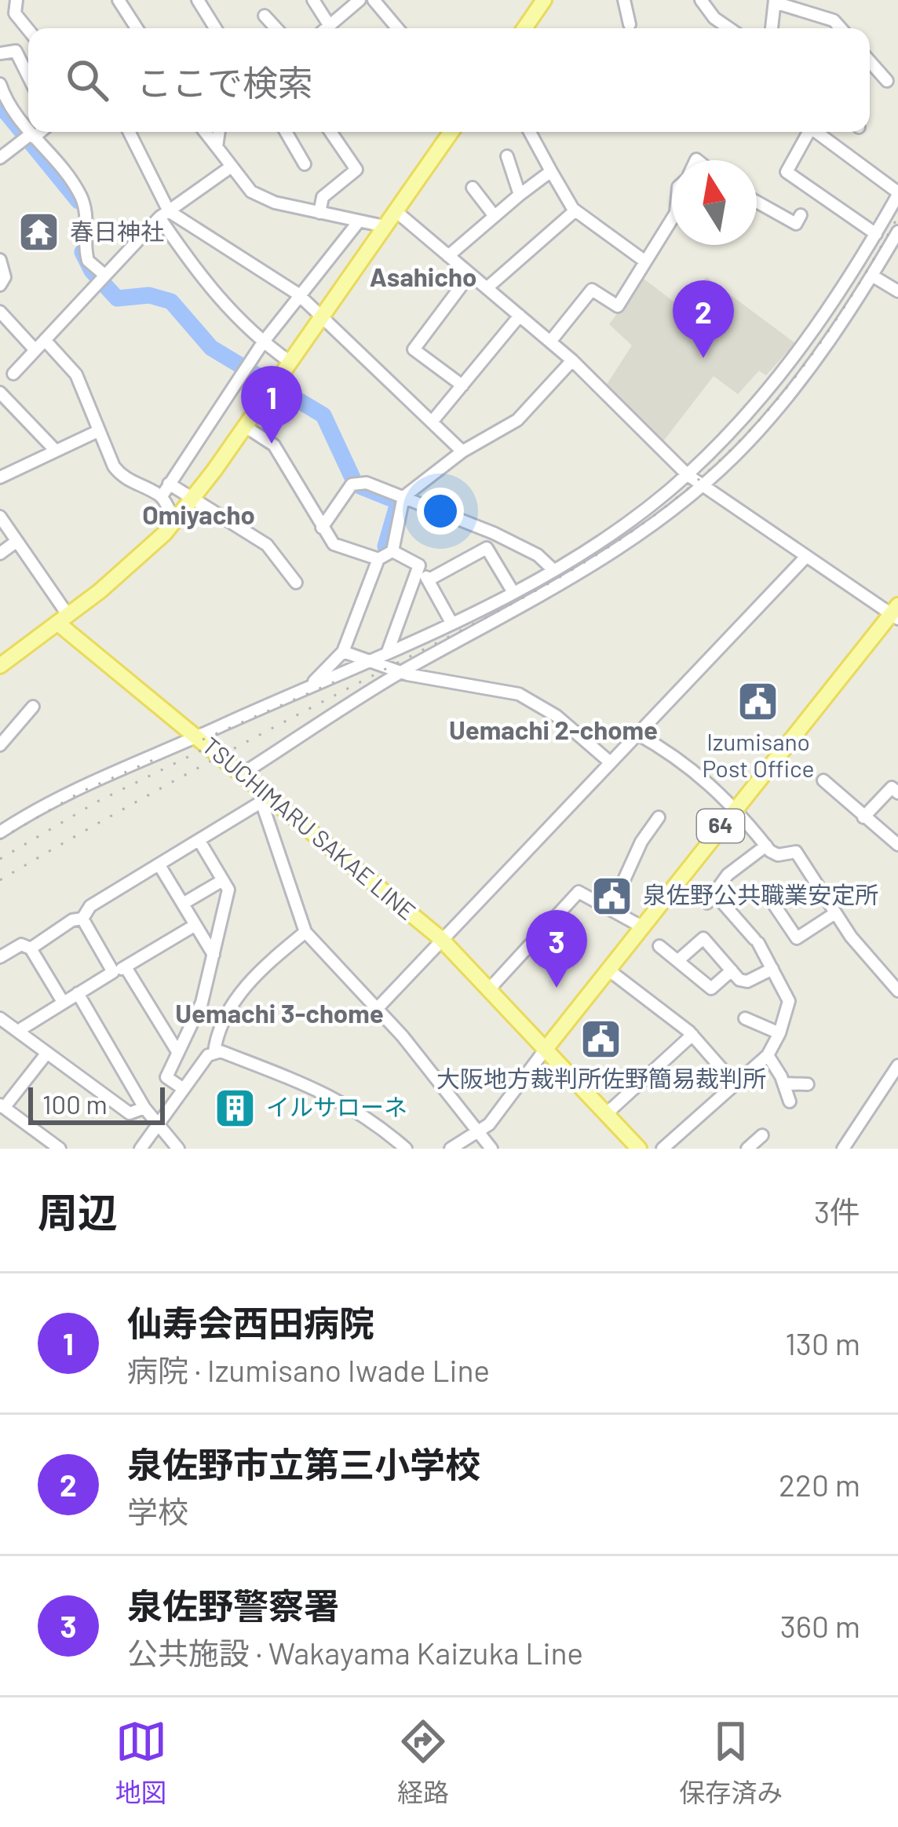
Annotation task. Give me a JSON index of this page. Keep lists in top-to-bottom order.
{
  "streets": {
    "main road": ["64", "TSUCHIMARU SAKAE LINE"]
  },
  "crossings": [
    ["64", "TSUCHIMARU SAKAE LINE"]
  ],
  "districts": [
    "Asahicho",
    "Omiyacho",
    "Uemachi 2-chome",
    "Uemachi 3-chome"
  ],
  "places": {
    "temple": ["春日神社"],
    "public building": ["Izumisano Post Office", "泉佐野公共職業安定所", "大阪地方裁判所佐野簡易裁判所"],
    "building": ["イルサローネ"]
  },
  "scale_bar": "100 m",
  "north": "top",
  "page": {
    "search": "ここで検索",
    "pins": ["2", "1", "3"],
    "scale": "100 m",
    "heading": ["周辺", "3件"],
    "list": [
      {
        "mark": "1",
        "name": "仙寿会西田病院",
        "note": "病院 · Izumisano Iwade Line",
        "value": "130 m"
      },
      {
        "mark": "2",
        "name": "泉佐野市立第三小学校",
        "note": "学校",
        "value": "220 m"
      },
      {
        "mark": "3",
        "name": "泉佐野警察署",
        "note": "公共施設 · Wakayama Kaizuka Line",
        "value": "360 m"
      }
    ],
    "nav": ["地図", "経路", "保存済み"]
  }
}
